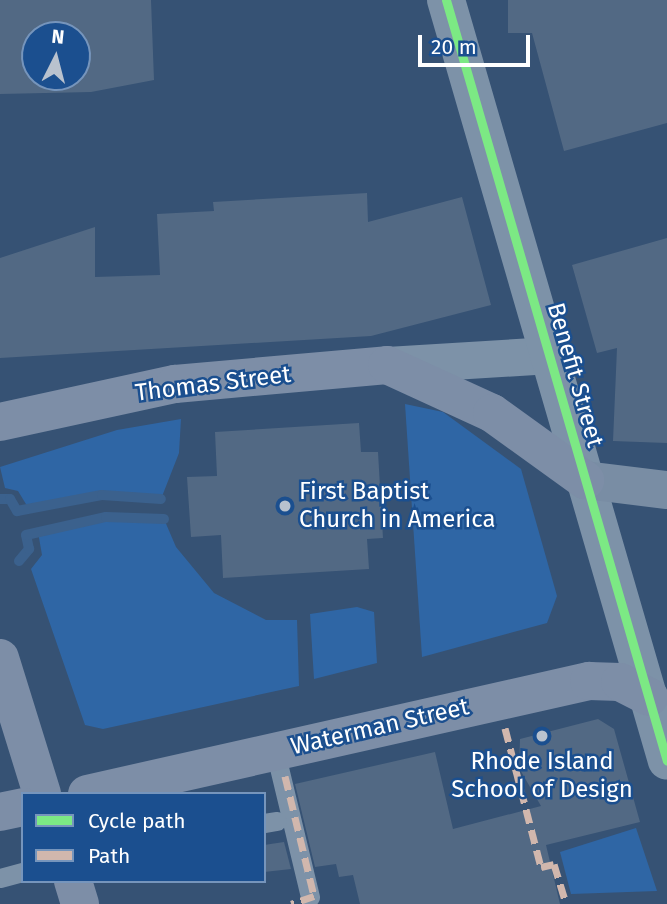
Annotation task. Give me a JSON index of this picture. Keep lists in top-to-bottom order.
{
  "streets": {
    "main road": ["Thomas Street", "Waterman Street"],
    "street": ["Benefit Street"]
  },
  "crossings": [
    ["Benefit Street", "Thomas Street"],
    ["Benefit Street", "Waterman Street"]
  ],
  "places": ["First Baptist Church in America", "Rhode Island School of Design"],
  "legend": ["Cycle path", "Path"],
  "scale_bar": "20 m",
  "north": "top"
}
